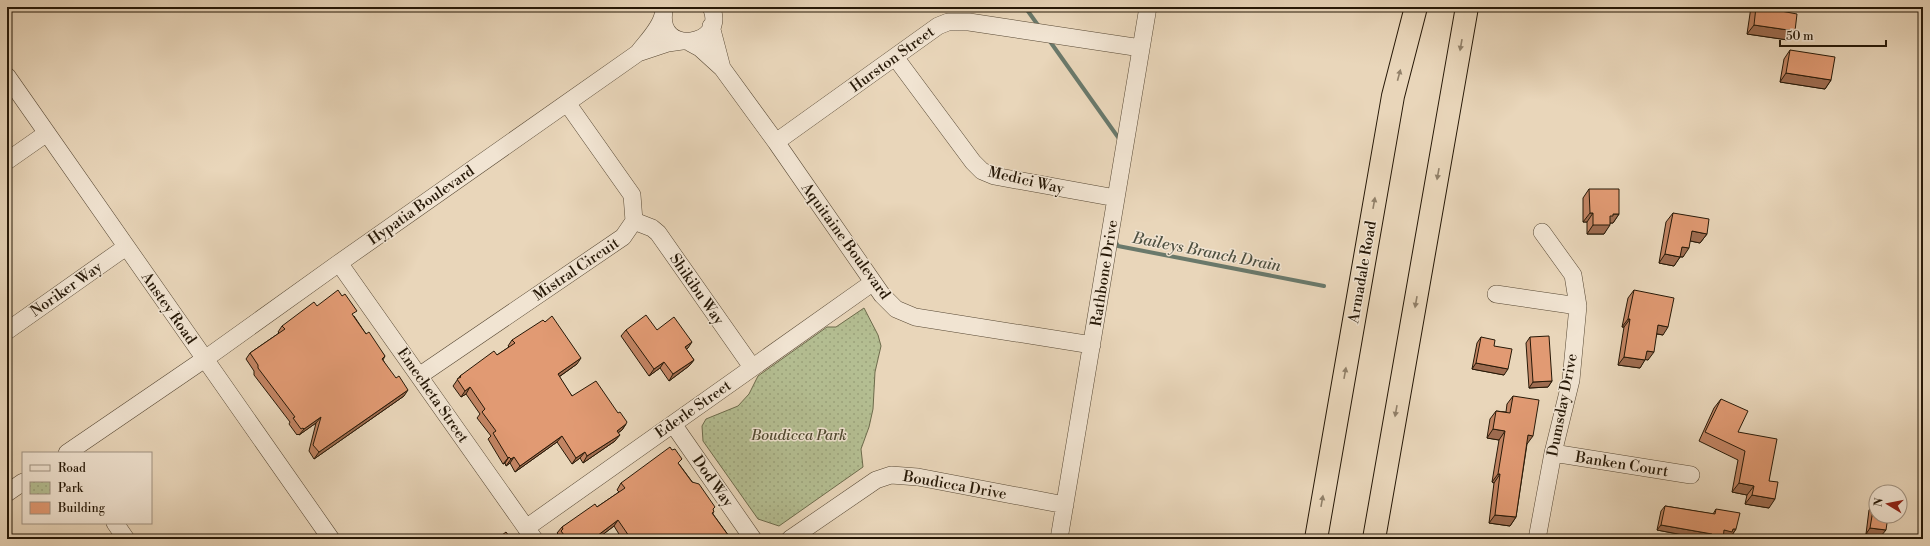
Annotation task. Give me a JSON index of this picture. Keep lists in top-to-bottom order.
{
  "streets": {
    "highway": ["Armadale Road"],
    "street": [
      "Hurston Street",
      "Medici Way",
      "Hypatia Boulevard",
      "Aquitaine Boulevard",
      "Mistral Circuit",
      "Rathbone Drive",
      "Noriker Way",
      "Shikibu Way",
      "Anstey Road",
      "Emecheta Street",
      "Dumsday Drive",
      "Ederle Street",
      "Banken Court",
      "Dod Way",
      "Boudicca Drive"
    ]
  },
  "crossings": [
    ["Hurston Street", "Medici Way"],
    ["Hurston Street", "Aquitaine Boulevard"],
    ["Hurston Street", "Rathbone Drive"],
    ["Medici Way", "Rathbone Drive"],
    ["Hypatia Boulevard", "Anstey Road"],
    ["Hypatia Boulevard", "Emecheta Street"],
    ["Aquitaine Boulevard", "Rathbone Drive"],
    ["Aquitaine Boulevard", "Ederle Street"],
    ["Mistral Circuit", "Shikibu Way"],
    ["Mistral Circuit", "Emecheta Street"],
    ["Rathbone Drive", "Boudicca Drive"],
    ["Noriker Way", "Anstey Road"],
    ["Shikibu Way", "Ederle Street"],
    ["Emecheta Street", "Ederle Street"],
    ["Dumsday Drive", "Banken Court"],
    ["Ederle Street", "Dod Way"]
  ],
  "water": ["Baileys Branch Drain"],
  "parks": ["Boudicca Park"],
  "legend": ["Road", "Park", "Building"],
  "scale_bar": "50 m",
  "north": "left"
}
